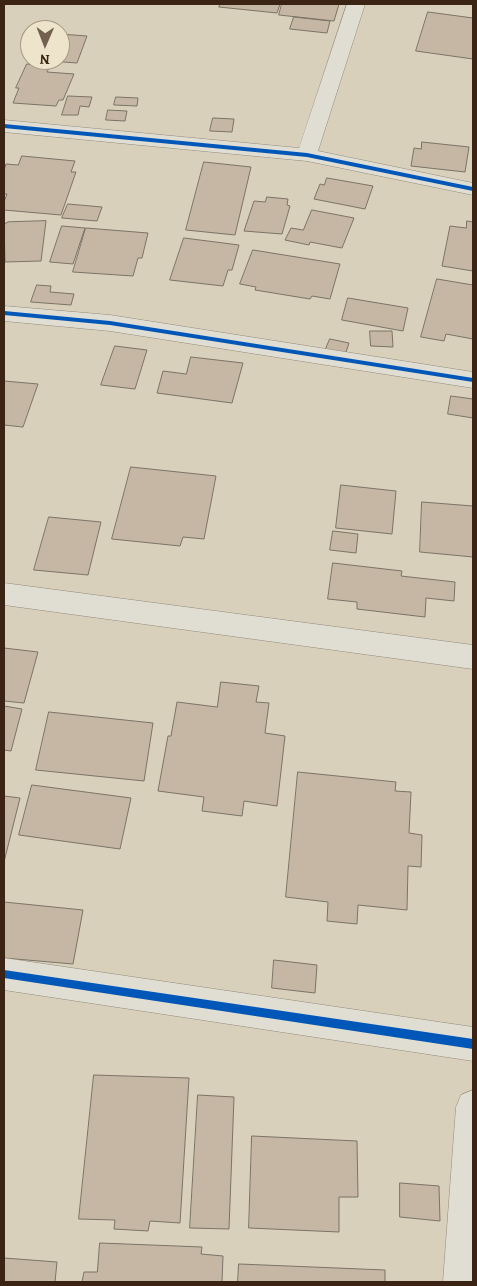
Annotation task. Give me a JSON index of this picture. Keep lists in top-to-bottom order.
{
  "north": "bottom"
}
